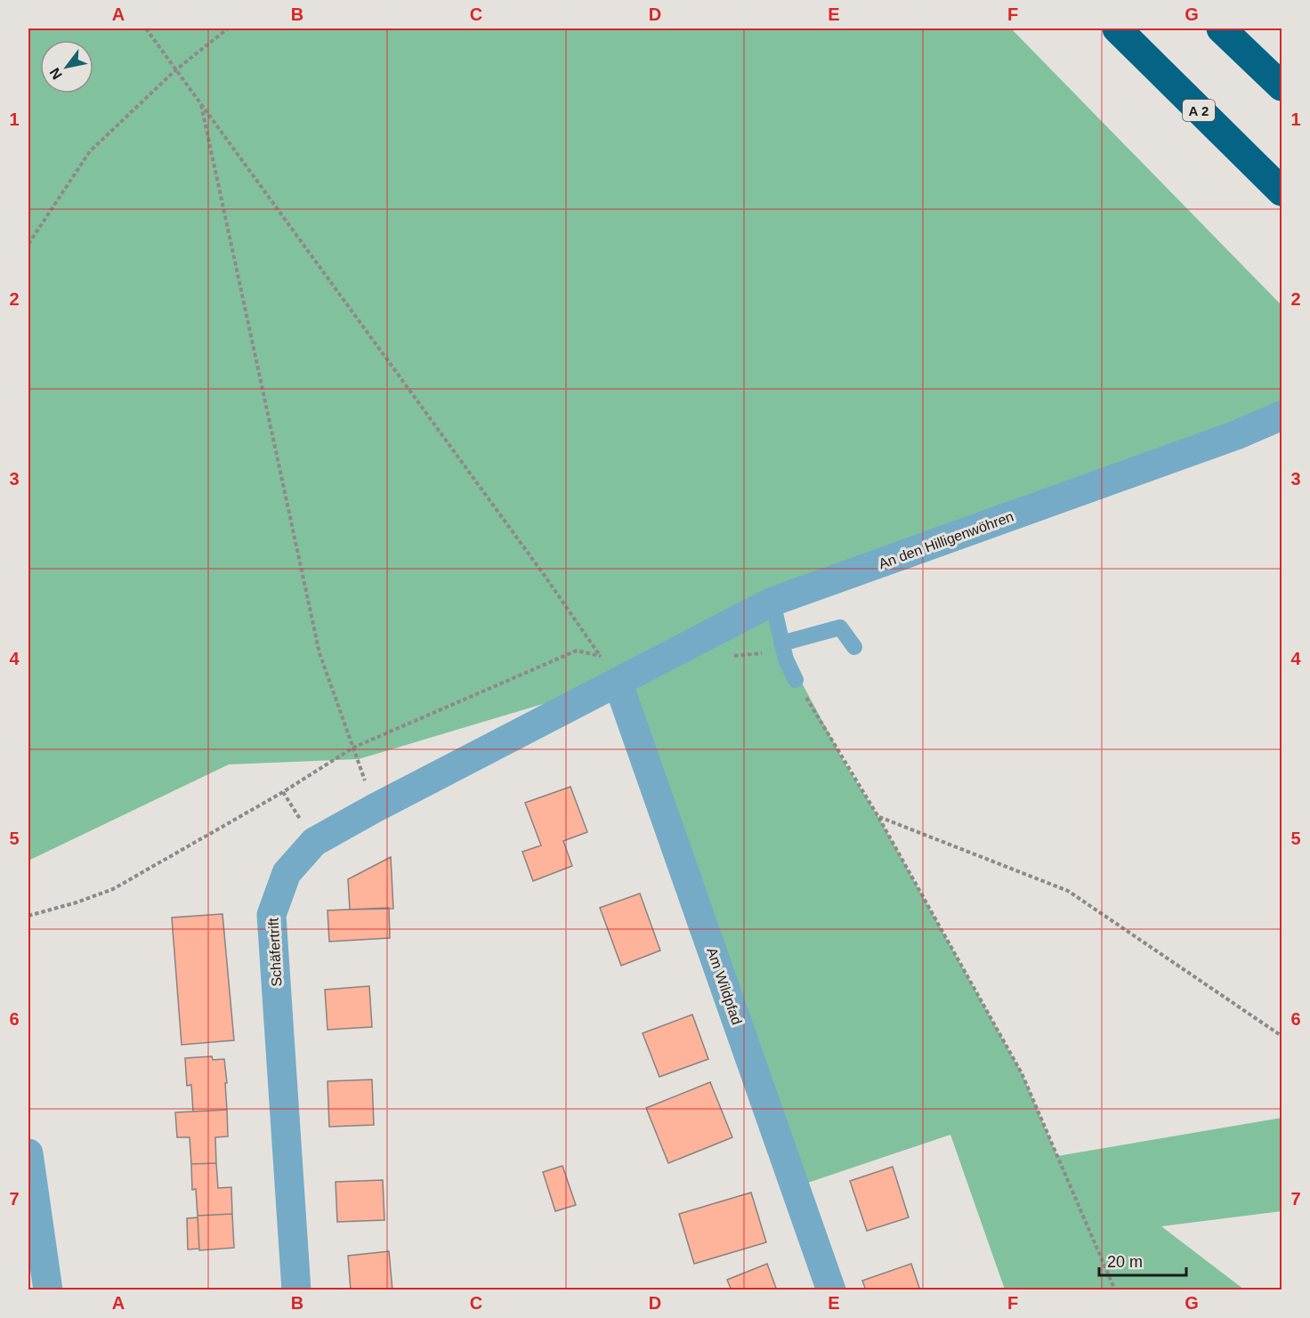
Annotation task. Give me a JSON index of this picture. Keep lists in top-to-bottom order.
{
  "streets": {
    "highway": ["A 2"],
    "street": ["An den Hilligenwöhren", "Schäfertrift", "Am Wildpfad"]
  },
  "crossings": [
    ["An den Hilligenwöhren", "Schäfertrift"],
    ["An den Hilligenwöhren", "Am Wildpfad"],
    ["Schäfertrift", "Am Wildpfad"]
  ],
  "scale_bar": "20 m",
  "north": "bottom left",
  "grid": {
    "columns": [
      "A",
      "B",
      "C",
      "D",
      "E",
      "F",
      "G"
    ],
    "rows": [
      "1",
      "2",
      "3",
      "4",
      "5",
      "6",
      "7"
    ]
  }
}
